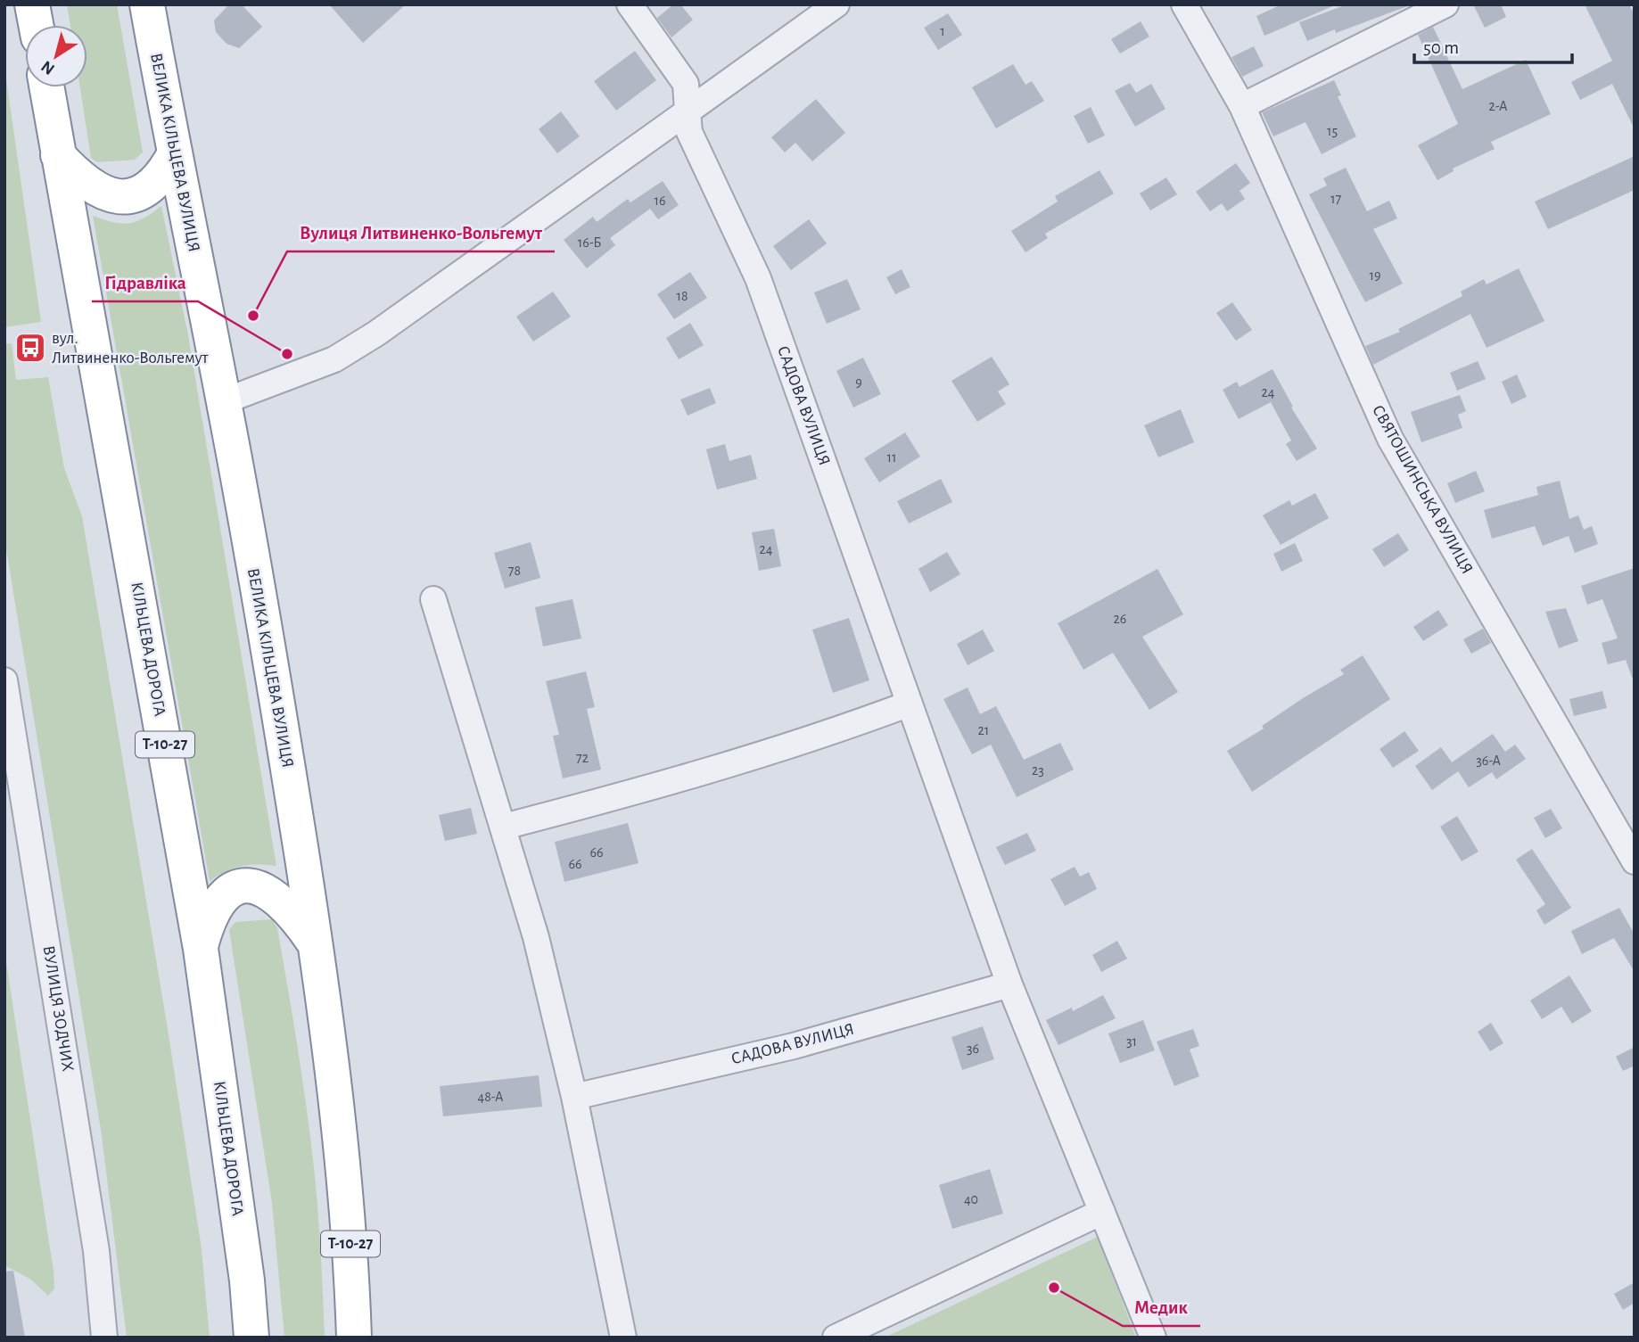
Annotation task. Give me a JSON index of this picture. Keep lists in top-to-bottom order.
{
  "streets": {
    "highway": ["ВЕЛИКА КІЛЬЦЕВА ВУЛИЦЯ", "КІЛЬЦЕВА ДОРОГА", "Т-10-27"],
    "street": ["САДОВА ВУЛИЦЯ", "СВЯТОШИНСЬКА ВУЛИЦЯ", "ВУЛИЦЯ ЗОДЧИХ"]
  },
  "places": {
    "other": ["Вулиця Литвиненко-Вольгемут", "Гідравліка", "Медик"],
    "bus stop": ["вул. Литвиненко-Вольгемут"]
  },
  "house_numbers": [
    "1",
    "2-А",
    "15",
    "17",
    "16",
    "16-Б",
    "19",
    "18",
    "9",
    "24",
    "11",
    "24",
    "78",
    "26",
    "21",
    "72",
    "36-А",
    "23",
    "66",
    "66",
    "31",
    "36",
    "48-А",
    "40"
  ],
  "scale_bar": "50 m",
  "north": "bottom left"
}
